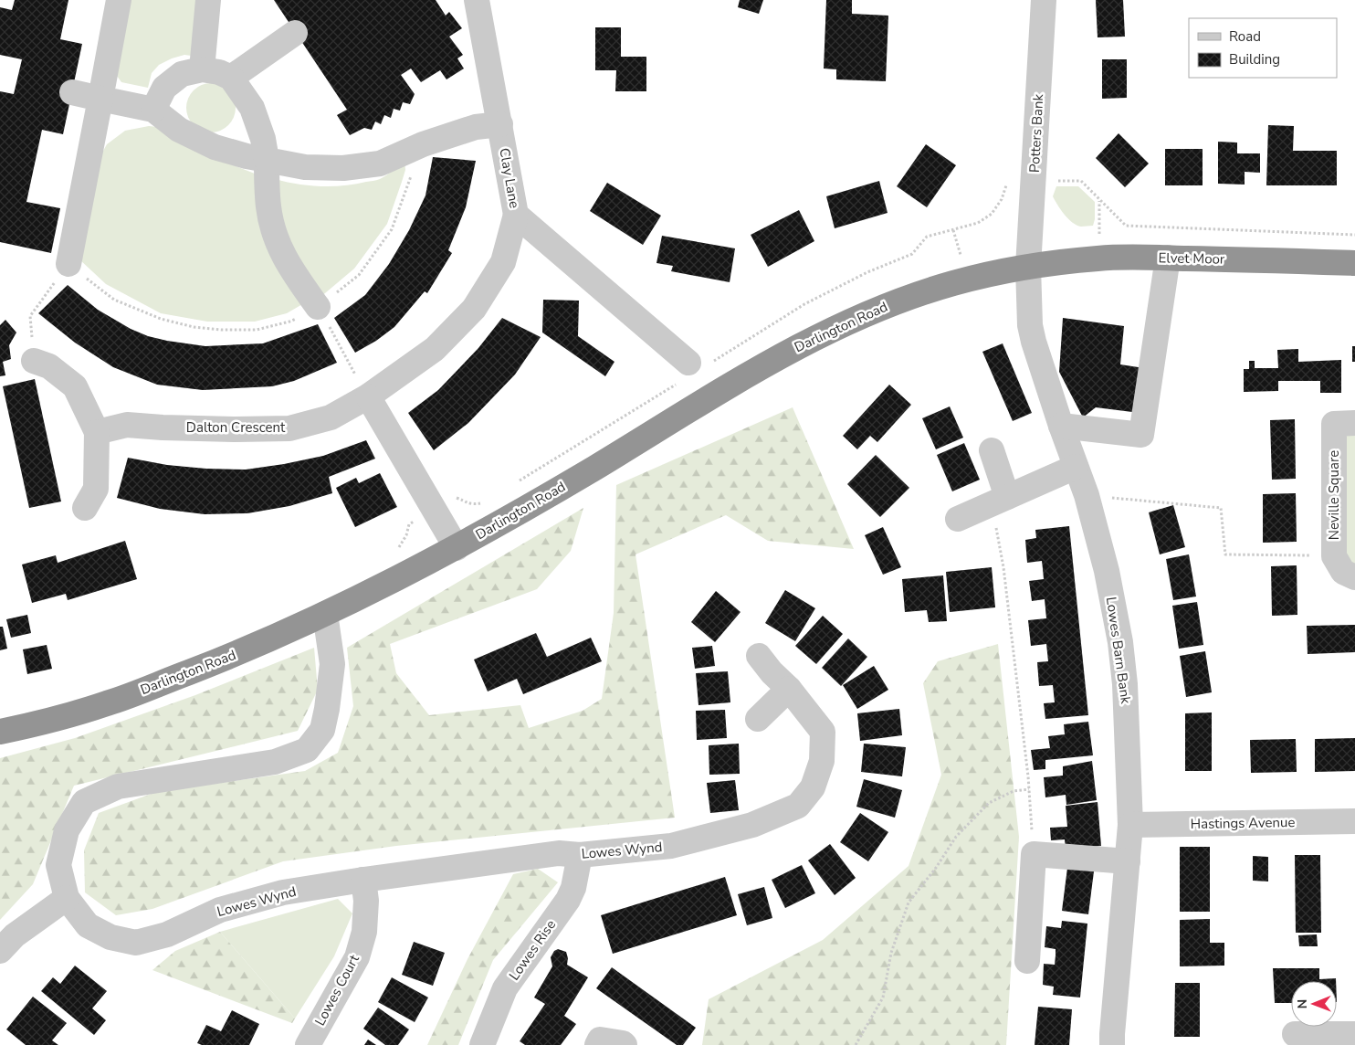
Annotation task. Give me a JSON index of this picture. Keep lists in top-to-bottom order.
{
  "streets": {
    "highway": ["Elvet Moor", "Darlington Road"],
    "street": [
      "Potters Bank",
      "Clay Lane",
      "Dalton Crescent",
      "Neville Square",
      "Lowes Barn Bank",
      "Hastings Avenue",
      "Lowes Wynd",
      "Lowes Rise",
      "Lowes Court"
    ]
  },
  "crossings": [
    ["Potters Bank", "Elvet Moor"],
    ["Potters Bank", "Darlington Road"],
    ["Potters Bank", "Lowes Barn Bank"],
    ["Clay Lane", "Dalton Crescent"],
    ["Elvet Moor", "Darlington Road"],
    ["Elvet Moor", "Lowes Barn Bank"],
    ["Darlington Road", "Lowes Barn Bank"],
    ["Darlington Road", "Lowes Wynd"],
    ["Lowes Barn Bank", "Hastings Avenue"],
    ["Lowes Wynd", "Lowes Rise"],
    ["Lowes Wynd", "Lowes Court"]
  ],
  "legend": ["Road", "Building"],
  "north": "left"
}
